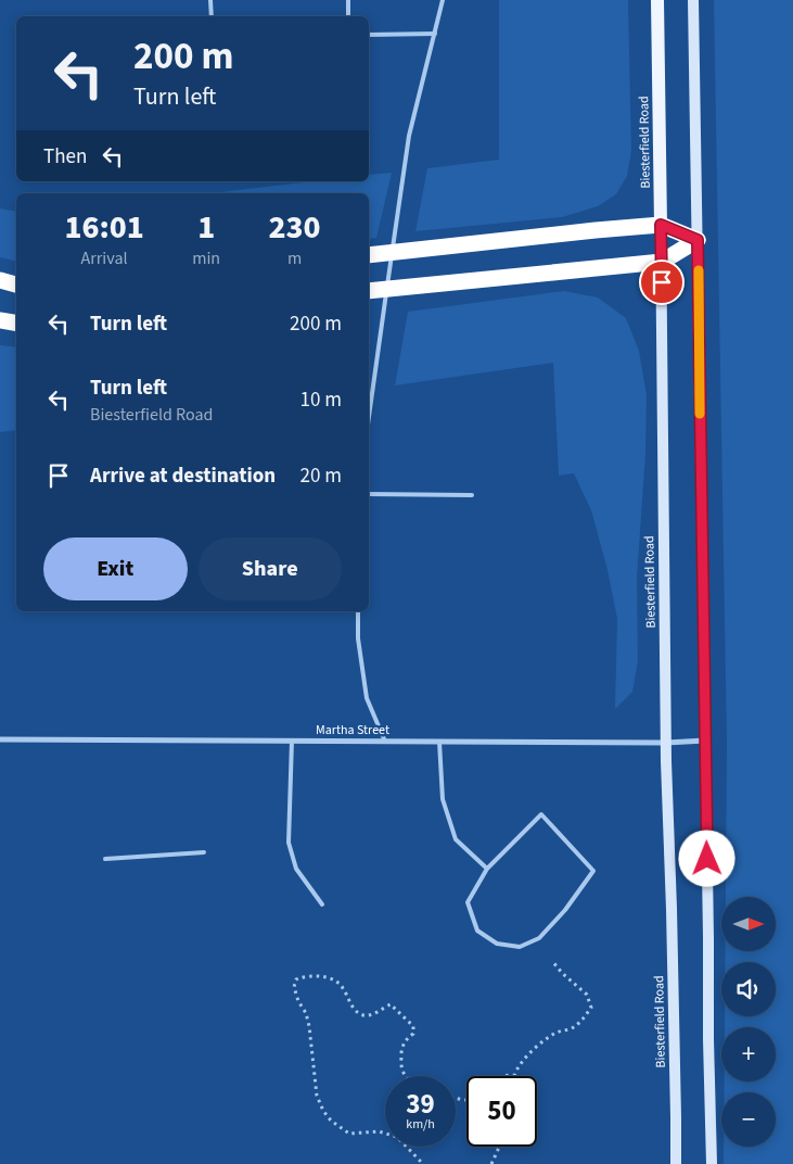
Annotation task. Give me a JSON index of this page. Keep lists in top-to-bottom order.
{
  "streets": {
    "main road": ["Biesterfield Road"],
    "street": ["Martha Street"]
  },
  "crossings": [
    ["Biesterfield Road", "Martha Street"]
  ],
  "north": "right",
  "page": {
    "turn": ["200 m", "Turn left"],
    "then": "Then",
    "eta": [
      "16:01",
      "Arrival",
      "1",
      "min",
      "230",
      "m"
    ],
    "list": [
      {
        "name": "Turn left",
        "value": "200 m"
      },
      {
        "name": "Turn left",
        "note": "Biesterfield Road",
        "value": "10 m"
      },
      {
        "name": "Arrive at destination",
        "value": "20 m"
      }
    ],
    "buttons": ["Exit", "Share"],
    "map_buttons": ["+", "−"],
    "speed": "39 km/h",
    "limit": "50"
  }
}
